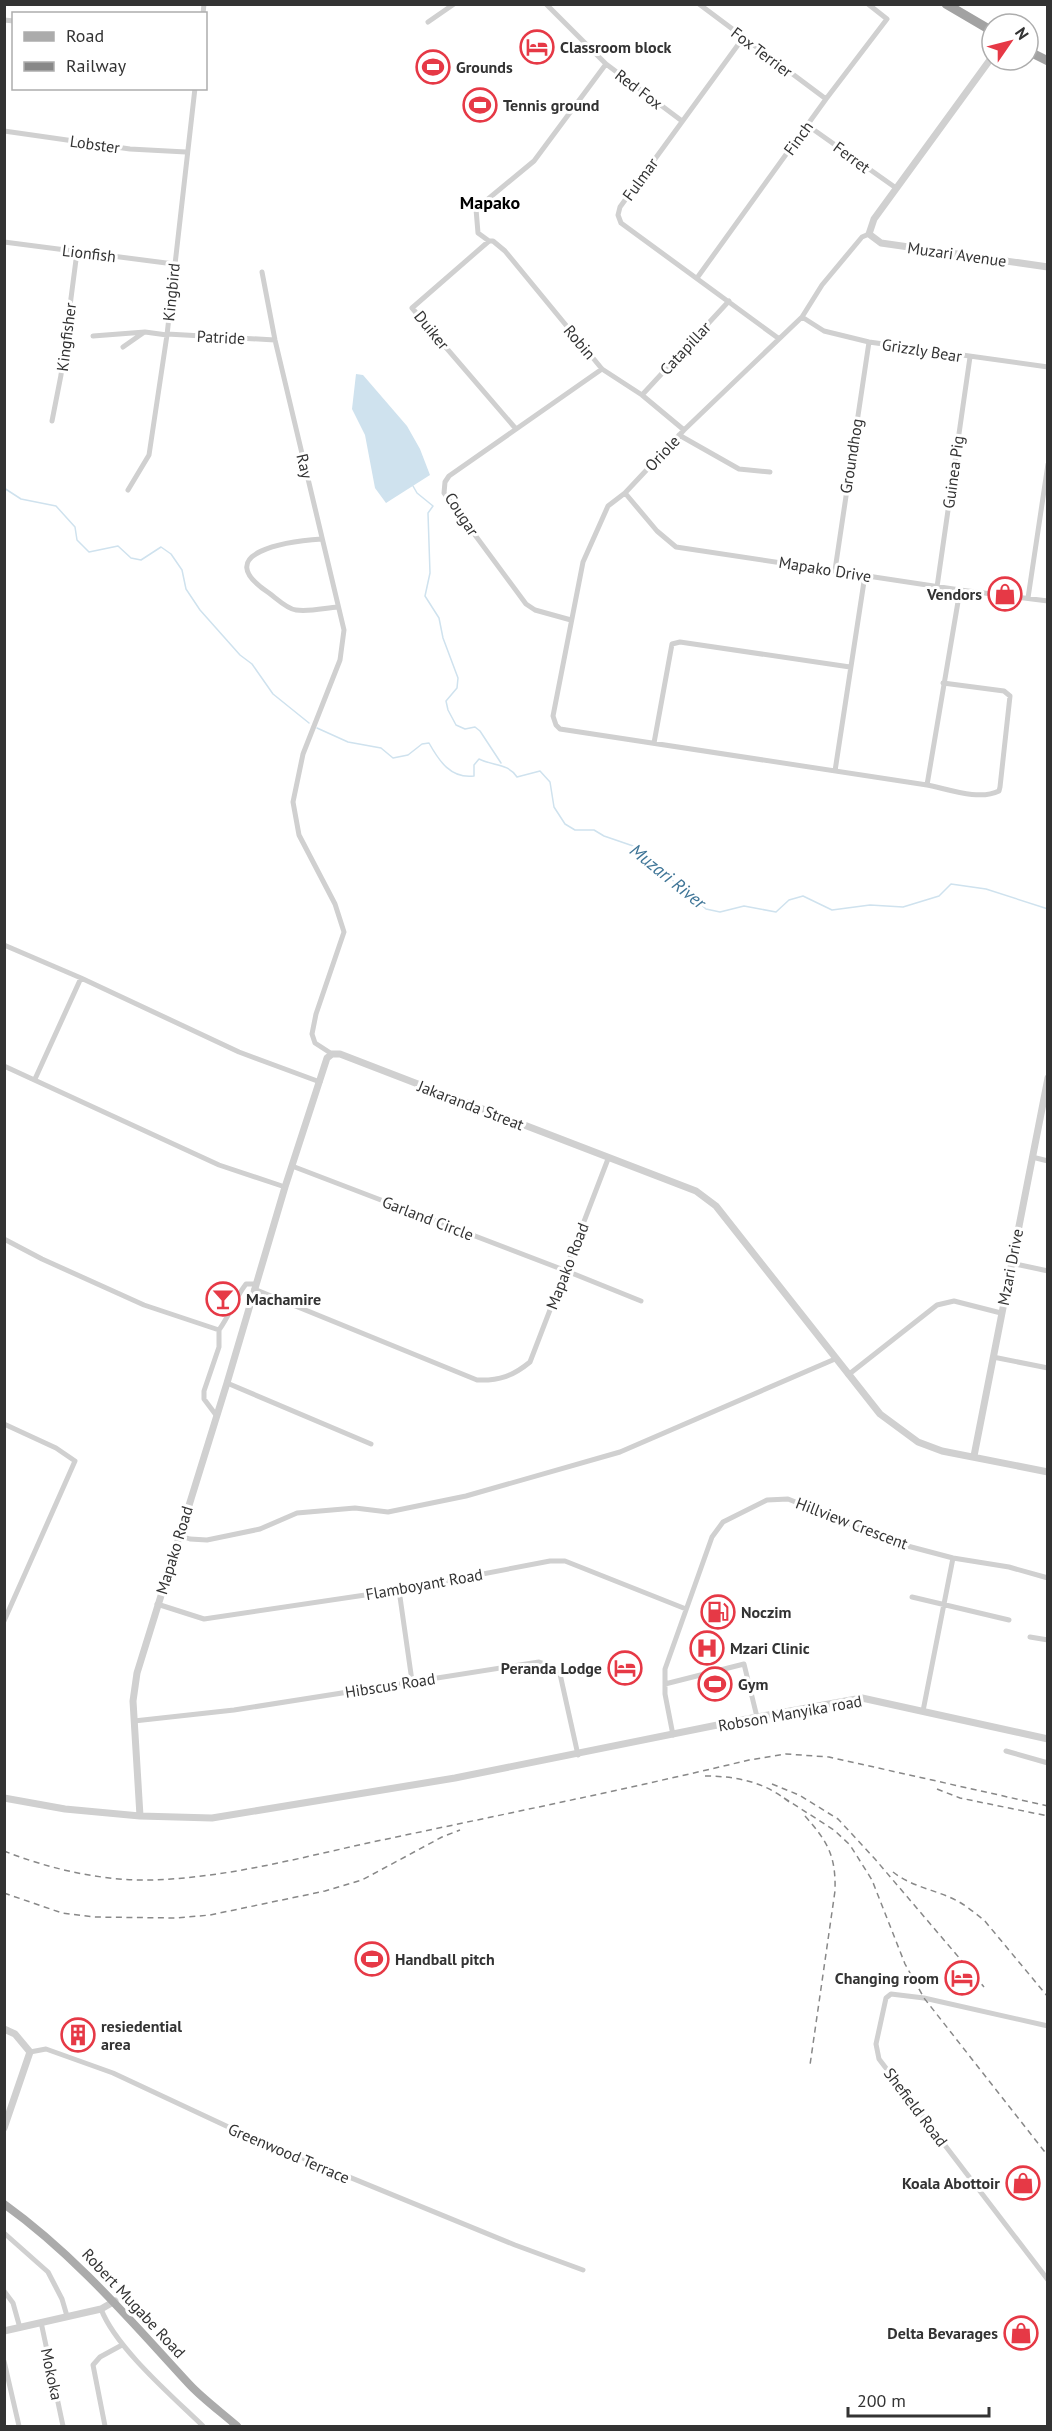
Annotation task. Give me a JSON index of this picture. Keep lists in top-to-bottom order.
{
  "streets": {
    "main road": ["Robert Mugabe Road"],
    "street": [
      "Fox Terrier",
      "Red Fox",
      "Finch",
      "Lobster",
      "Ferret",
      "Fulmar",
      "Lionfish",
      "Muzari Avenue",
      "Kingbird",
      "Duiker",
      "Kingfisher",
      "Patride",
      "Robin",
      "Catapillar",
      "Grizzly Bear",
      "Oriole",
      "Groundhog",
      "Ray",
      "Guinea Pig",
      "Cougar",
      "Mapako Drive",
      "Jakaranda Streat",
      "Garland Circle",
      "Mapako Road",
      "Mzari Drive",
      "Hillview Crescent",
      "Flamboyant Road",
      "Hibscus Road",
      "Robson Manyika road",
      "Shefield Road",
      "Greenwood Terrace",
      "Mokoka"
    ]
  },
  "crossings": [
    ["Fox Terrier", "Finch"],
    ["Fox Terrier", "Fulmar"],
    ["Red Fox", "Fulmar"],
    ["Finch", "Ferret"],
    ["Finch", "Fulmar"],
    ["Lobster", "Kingbird"],
    ["Fulmar", "Catapillar"],
    ["Fulmar", "Oriole"],
    ["Lionfish", "Kingbird"],
    ["Lionfish", "Kingfisher"],
    ["Muzari Avenue", "Oriole"],
    ["Kingbird", "Patride"],
    ["Duiker", "Robin"],
    ["Duiker", "Cougar"],
    ["Patride", "Ray"],
    ["Robin", "Catapillar"],
    ["Robin", "Oriole"],
    ["Robin", "Cougar"],
    ["Grizzly Bear", "Oriole"],
    ["Grizzly Bear", "Groundhog"],
    ["Grizzly Bear", "Guinea Pig"],
    ["Oriole", "Cougar"],
    ["Oriole", "Mapako Drive"],
    ["Groundhog", "Mapako Drive"],
    ["Ray", "Jakaranda Streat"],
    ["Ray", "Mapako Road"],
    ["Guinea Pig", "Mapako Drive"],
    ["Jakaranda Streat", "Mapako Road"],
    ["Jakaranda Streat", "Mzari Drive"],
    ["Garland Circle", "Mapako Road"],
    ["Mapako Road", "Flamboyant Road"],
    ["Mapako Road", "Hibscus Road"],
    ["Mapako Road", "Robson Manyika road"],
    ["Hillview Crescent", "Flamboyant Road"],
    ["Hillview Crescent", "Robson Manyika road"],
    ["Hibscus Road", "Robson Manyika road"]
  ],
  "districts": ["Mapako"],
  "water": ["Muzari River"],
  "places": {
    "hotel": ["Classroom block", "Peranda Lodge", "Changing room"],
    "sports": [
      "Grounds",
      "Tennis ground",
      "Gym",
      "Handball pitch"
    ],
    "shop": ["Vendors", "Koala Abottoir", "Delta Bevarages"],
    "bar": ["Machamire"],
    "fuel station": ["Noczim"],
    "hospital": ["Mzari Clinic"],
    "building": ["resiedential area"]
  },
  "legend": ["Road", "Railway"],
  "scale_bar": "200 m",
  "north": "top right"
}
